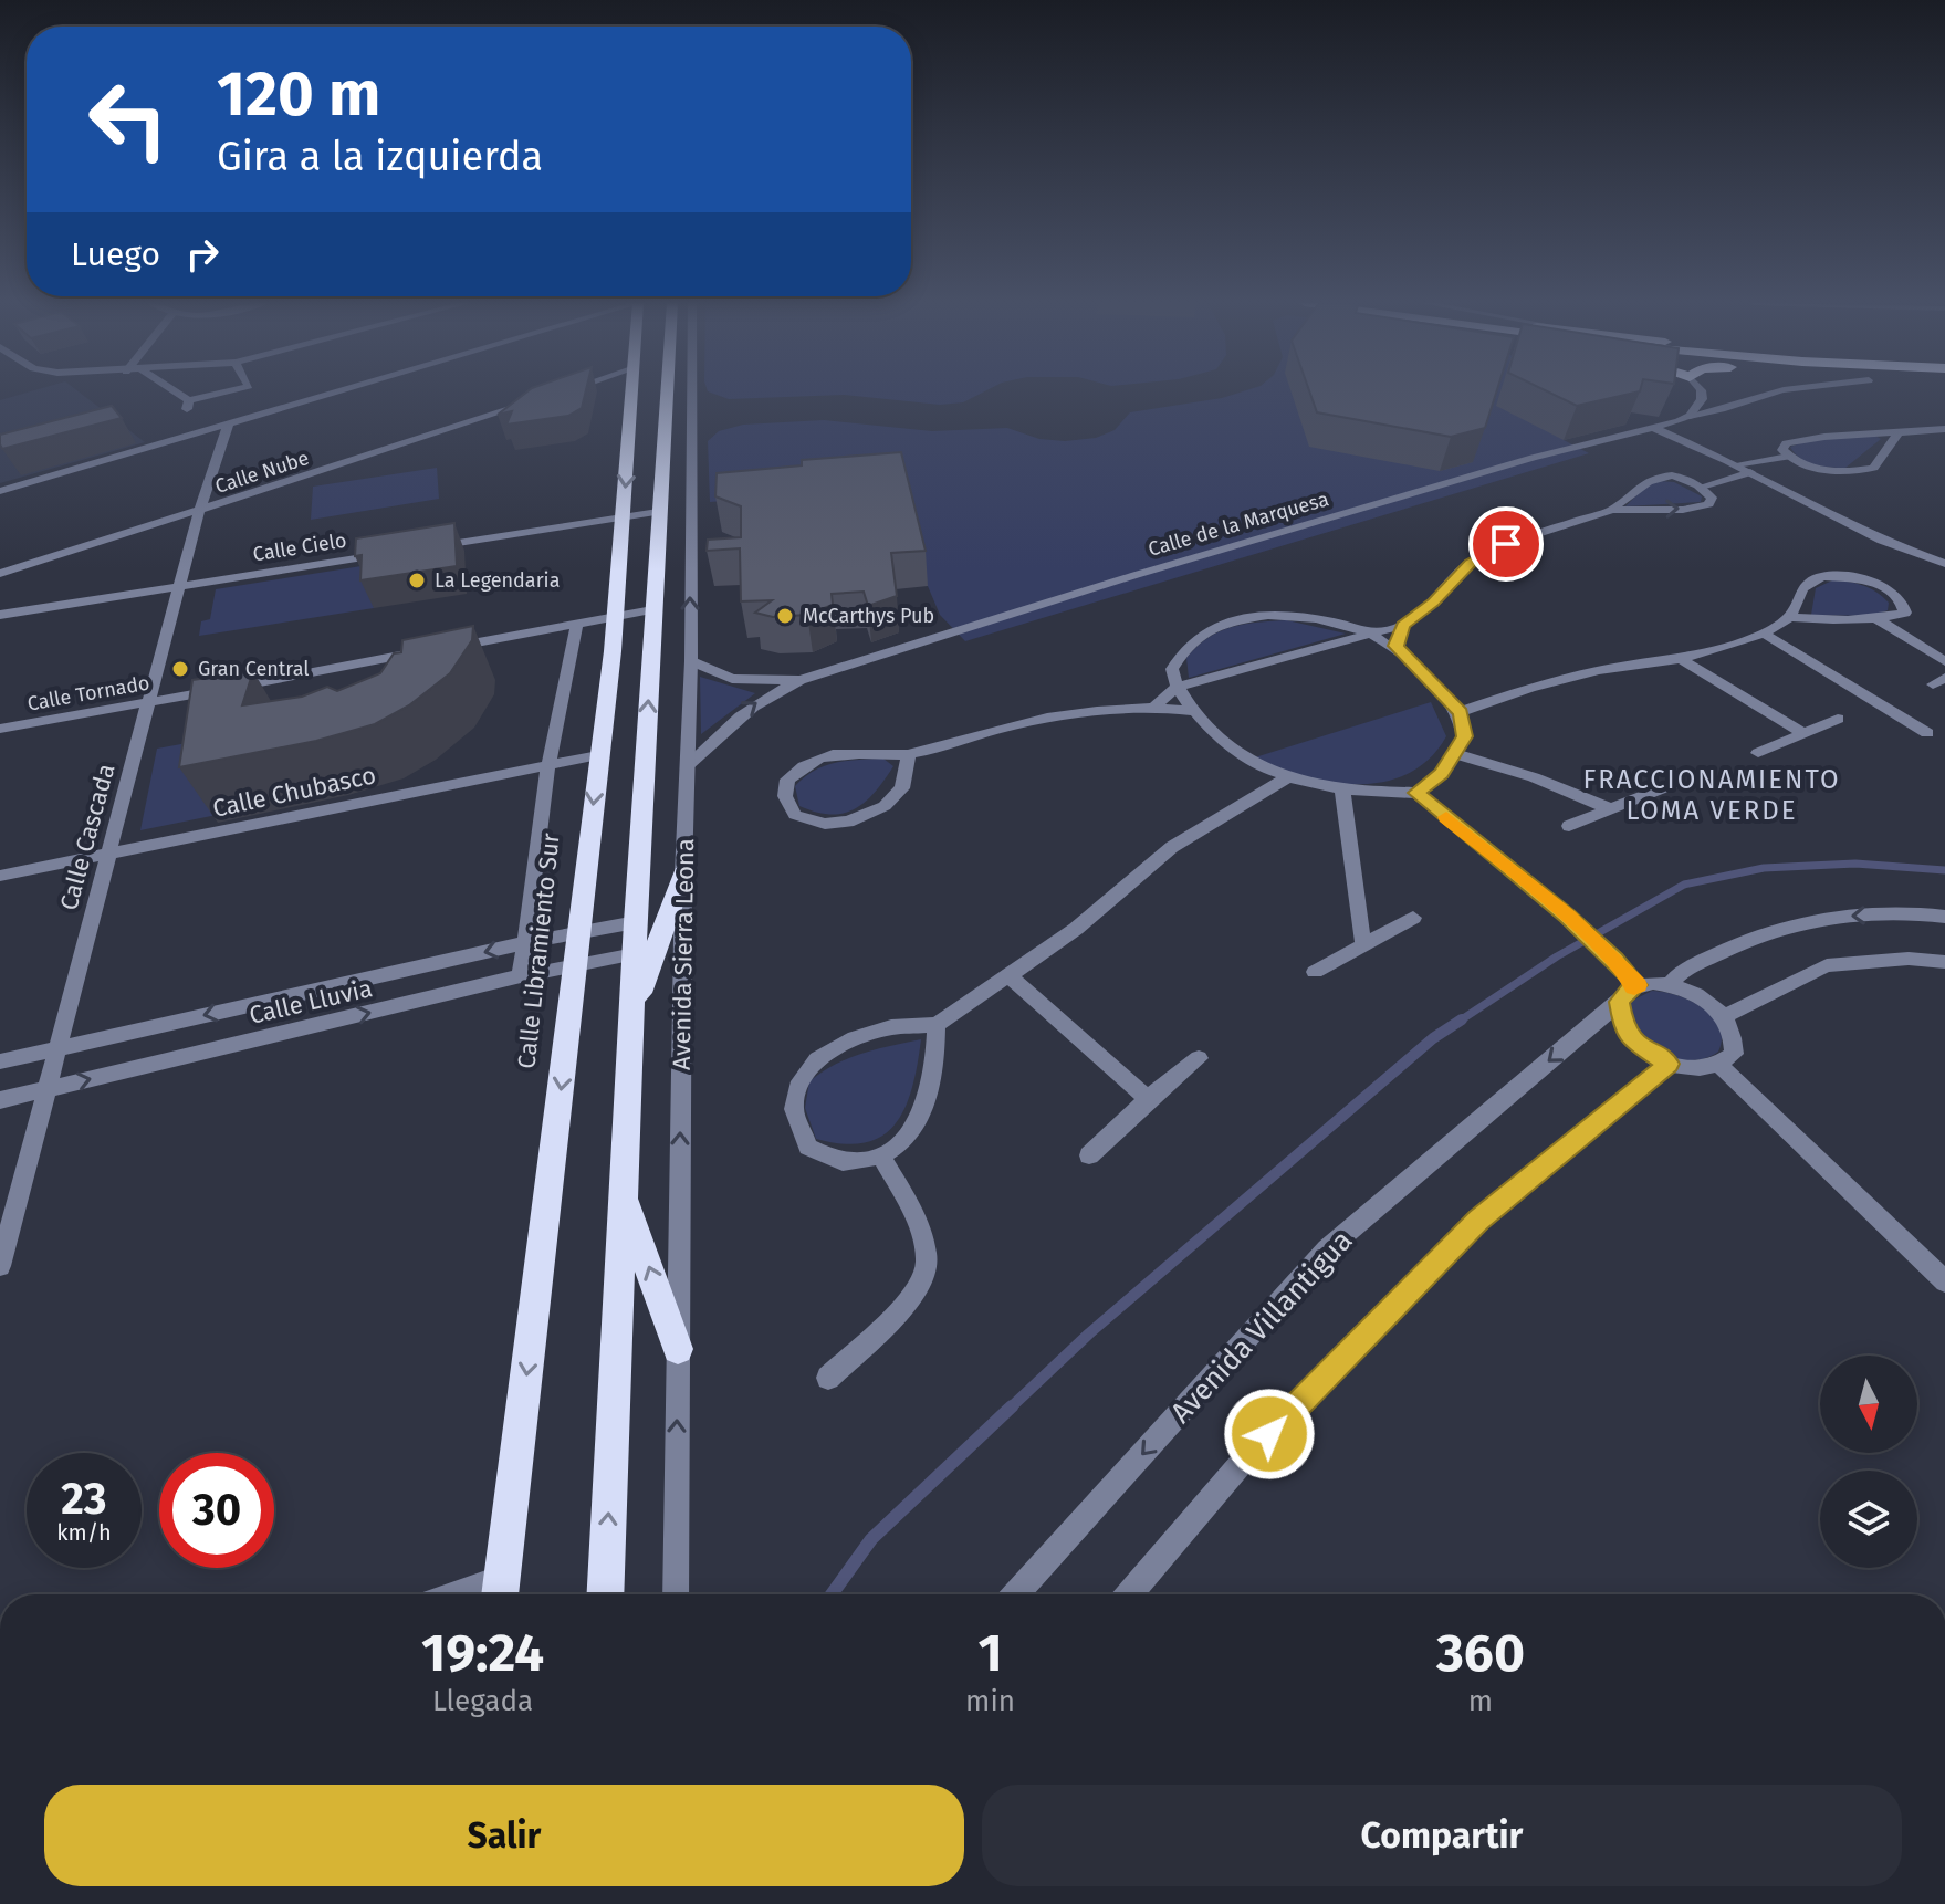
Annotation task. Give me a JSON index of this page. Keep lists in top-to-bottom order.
{
  "streets": {
    "highway": ["Calle Libramiento Sur"],
    "street": [
      "Calle Nube",
      "Calle de la Marquesa",
      "Calle Cielo",
      "Calle Tornado",
      "Calle Chubasco",
      "Calle Cascada",
      "Avenida Sierra Leona",
      "Calle Lluvia",
      "Avenida Villantigua"
    ]
  },
  "crossings": [
    ["Calle Nube", "Calle Cascada"],
    ["Calle de la Marquesa", "Avenida Sierra Leona"],
    ["Calle Cielo", "Calle Cascada"],
    ["Calle Tornado", "Calle Cascada"],
    ["Calle Chubasco", "Calle Cascada"],
    ["Calle Chubasco", "Calle Libramiento Sur"],
    ["Calle Cascada", "Calle Lluvia"],
    ["Calle Libramiento Sur", "Calle Lluvia"]
  ],
  "one_way": ["Avenida Sierra Leona"],
  "districts": ["FRACCIONAMIENTO LOMA VERDE"],
  "places": ["La Legendaria", "McCarthys Pub", "Gran Central"],
  "north": "bottom",
  "page": {
    "turn": ["120 m", "Gira a la izquierda"],
    "then": "Luego",
    "speed": "23 km/h",
    "limit": "30",
    "eta": [
      "19:24",
      "Llegada",
      "1",
      "min",
      "360",
      "m"
    ],
    "buttons": ["Salir", "Compartir"]
  }
}
